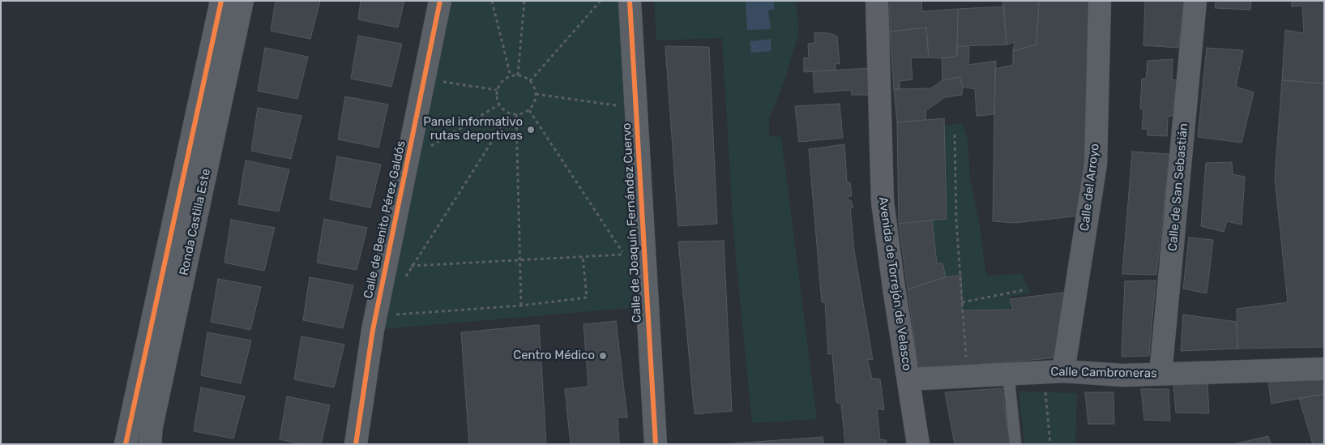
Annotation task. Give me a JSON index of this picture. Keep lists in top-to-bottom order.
{
  "streets": {
    "main road": ["Avenida de Torrejón de Velasco"],
    "street": [
      "Calle del Arroyo",
      "Calle de San Sebastián",
      "Calle de Benito Pérez Galdós",
      "Ronda Castilla Este",
      "Calle de Joaquín Fernández Cuervo",
      "Calle Cambroneras"
    ]
  },
  "crossings": [
    ["Calle del Arroyo", "Calle Cambroneras"],
    ["Calle de San Sebastián", "Calle Cambroneras"],
    ["Avenida de Torrejón de Velasco", "Calle Cambroneras"]
  ],
  "places": ["Panel informativo rutas deportivas", "Centro Médico"]
}
